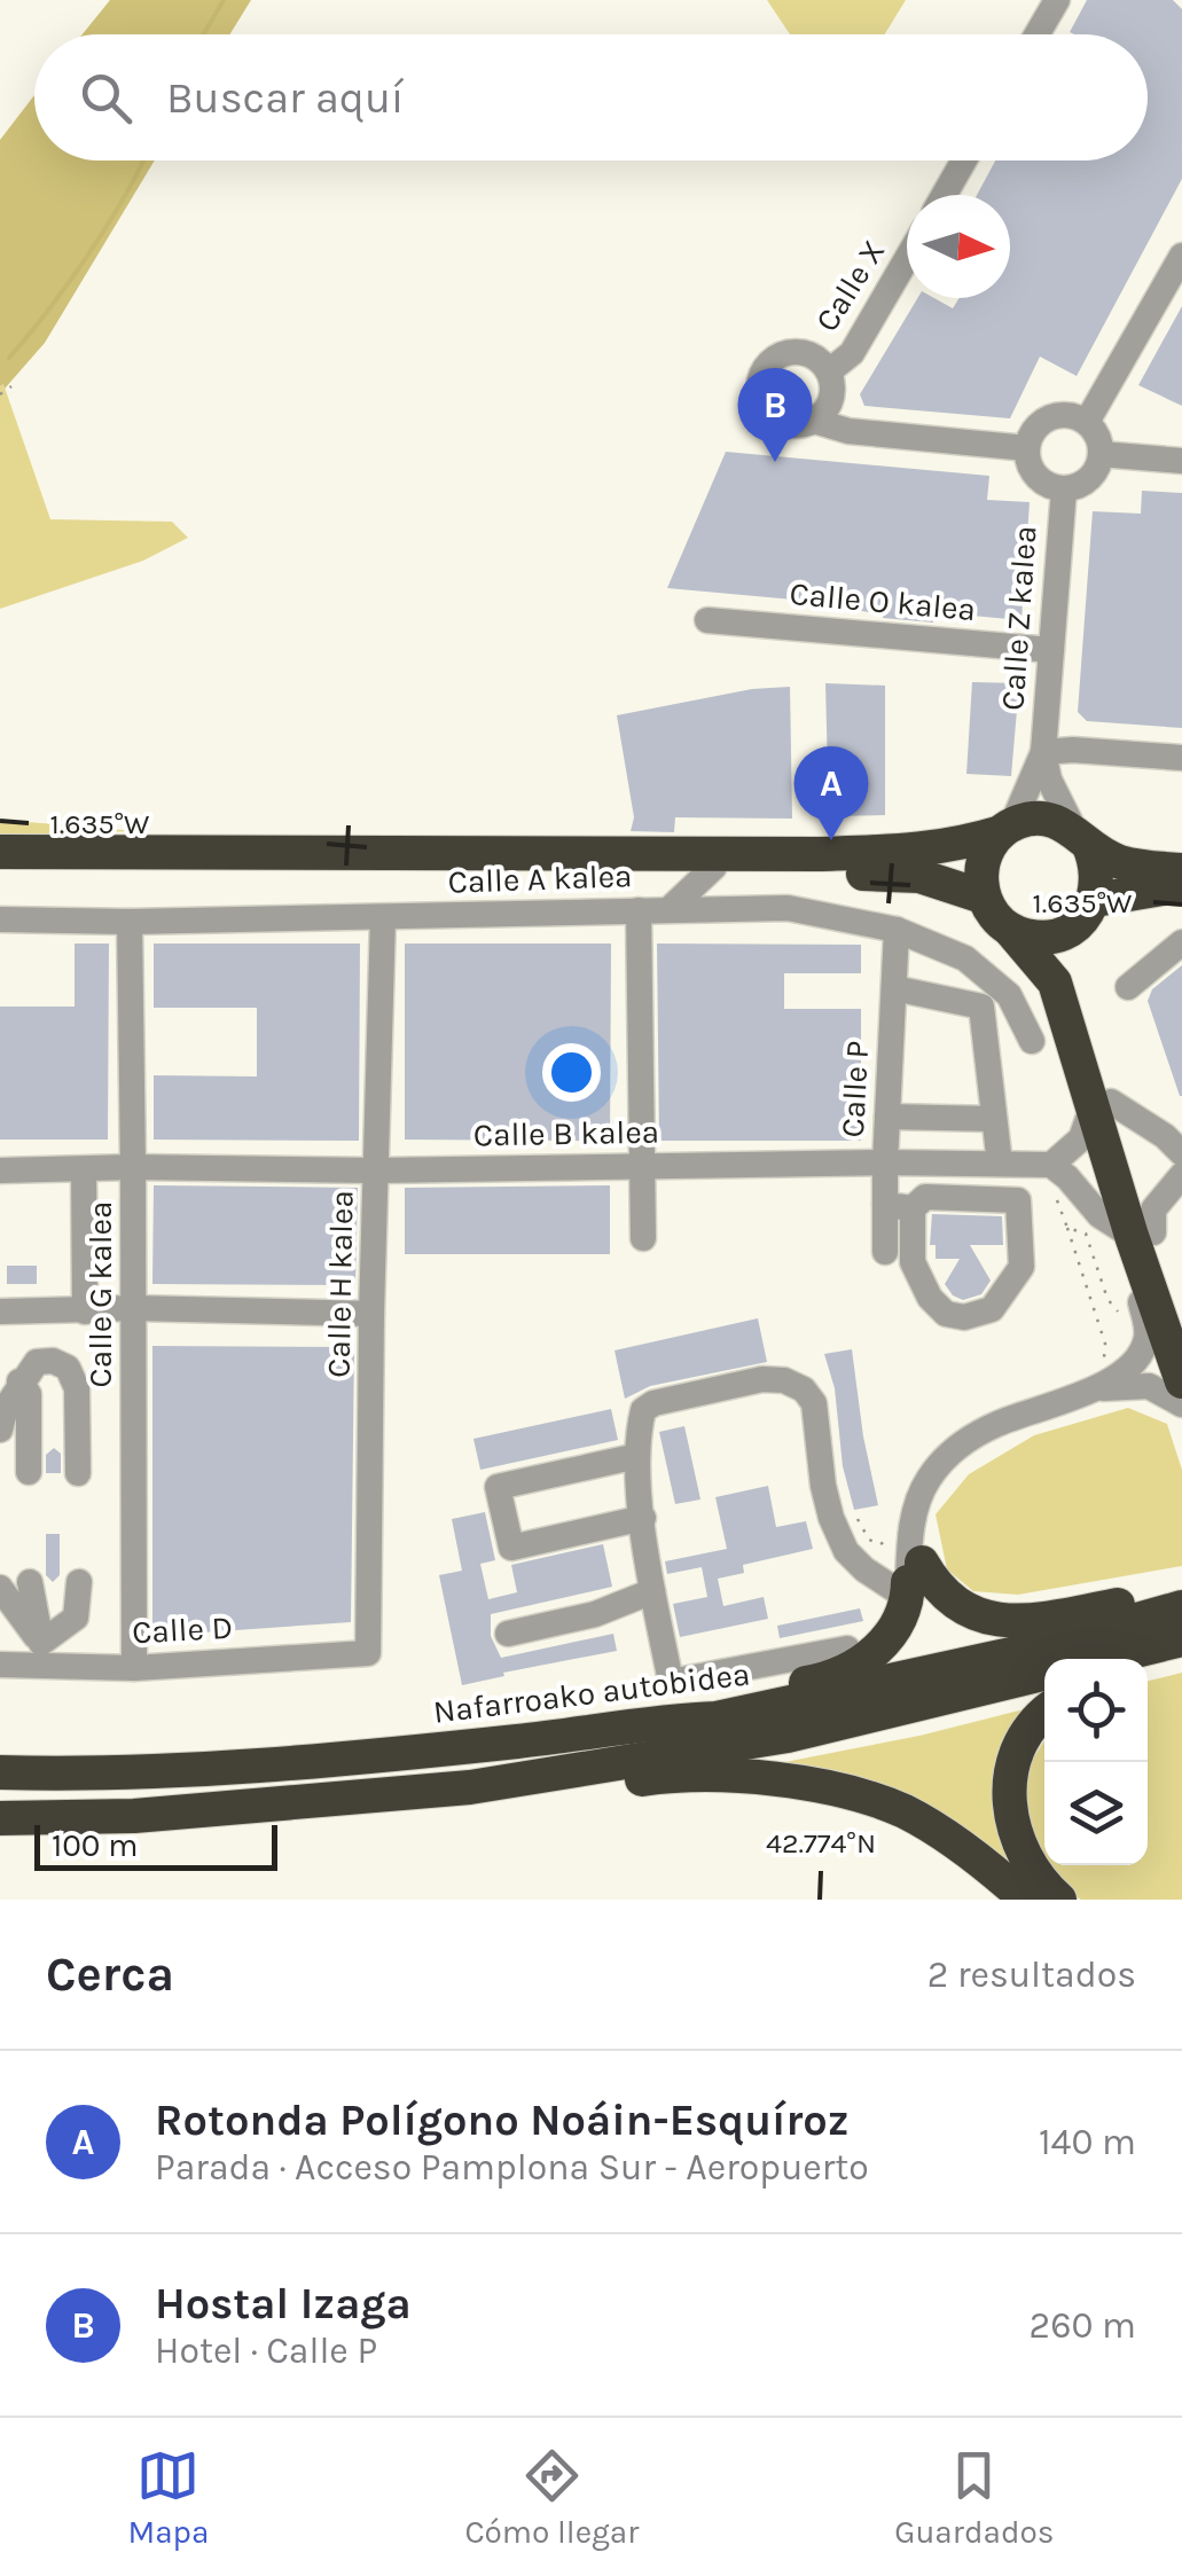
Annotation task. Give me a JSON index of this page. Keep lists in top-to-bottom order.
{
  "streets": {
    "highway": ["Nafarroako autobidea"],
    "street": [
      "Calle X",
      "Calle O kalea",
      "Calle Z kalea",
      "Calle A kalea",
      "Calle P",
      "Calle B kalea",
      "Calle H kalea",
      "Calle G kalea",
      "Calle D"
    ]
  },
  "crossings": [
    ["Calle O kalea", "Calle Z kalea"],
    ["Calle A kalea", "Calle P"],
    ["Calle A kalea", "Calle H kalea"],
    ["Calle A kalea", "Calle G kalea"],
    ["Calle P", "Calle B kalea"],
    ["Calle B kalea", "Calle H kalea"],
    ["Calle B kalea", "Calle G kalea"],
    ["Calle H kalea", "Calle D"],
    ["Calle G kalea", "Calle D"]
  ],
  "scale_bar": "100 m",
  "north": "right",
  "page": {
    "search": "Buscar aquí",
    "pins": ["B", "A"],
    "scale": "100 m",
    "heading": ["Cerca", "2 resultados"],
    "list": [
      {
        "mark": "A",
        "name": "Rotonda Polígono Noáin-Esquíroz",
        "note": "Parada · Acceso Pamplona Sur - Aeropuerto",
        "value": "140 m"
      },
      {
        "mark": "B",
        "name": "Hostal Izaga",
        "note": "Hotel · Calle P",
        "value": "260 m"
      }
    ],
    "nav": ["Mapa", "Cómo llegar", "Guardados"]
  },
  "coordinates": ["1.635°W", "42.774°N"]
}
